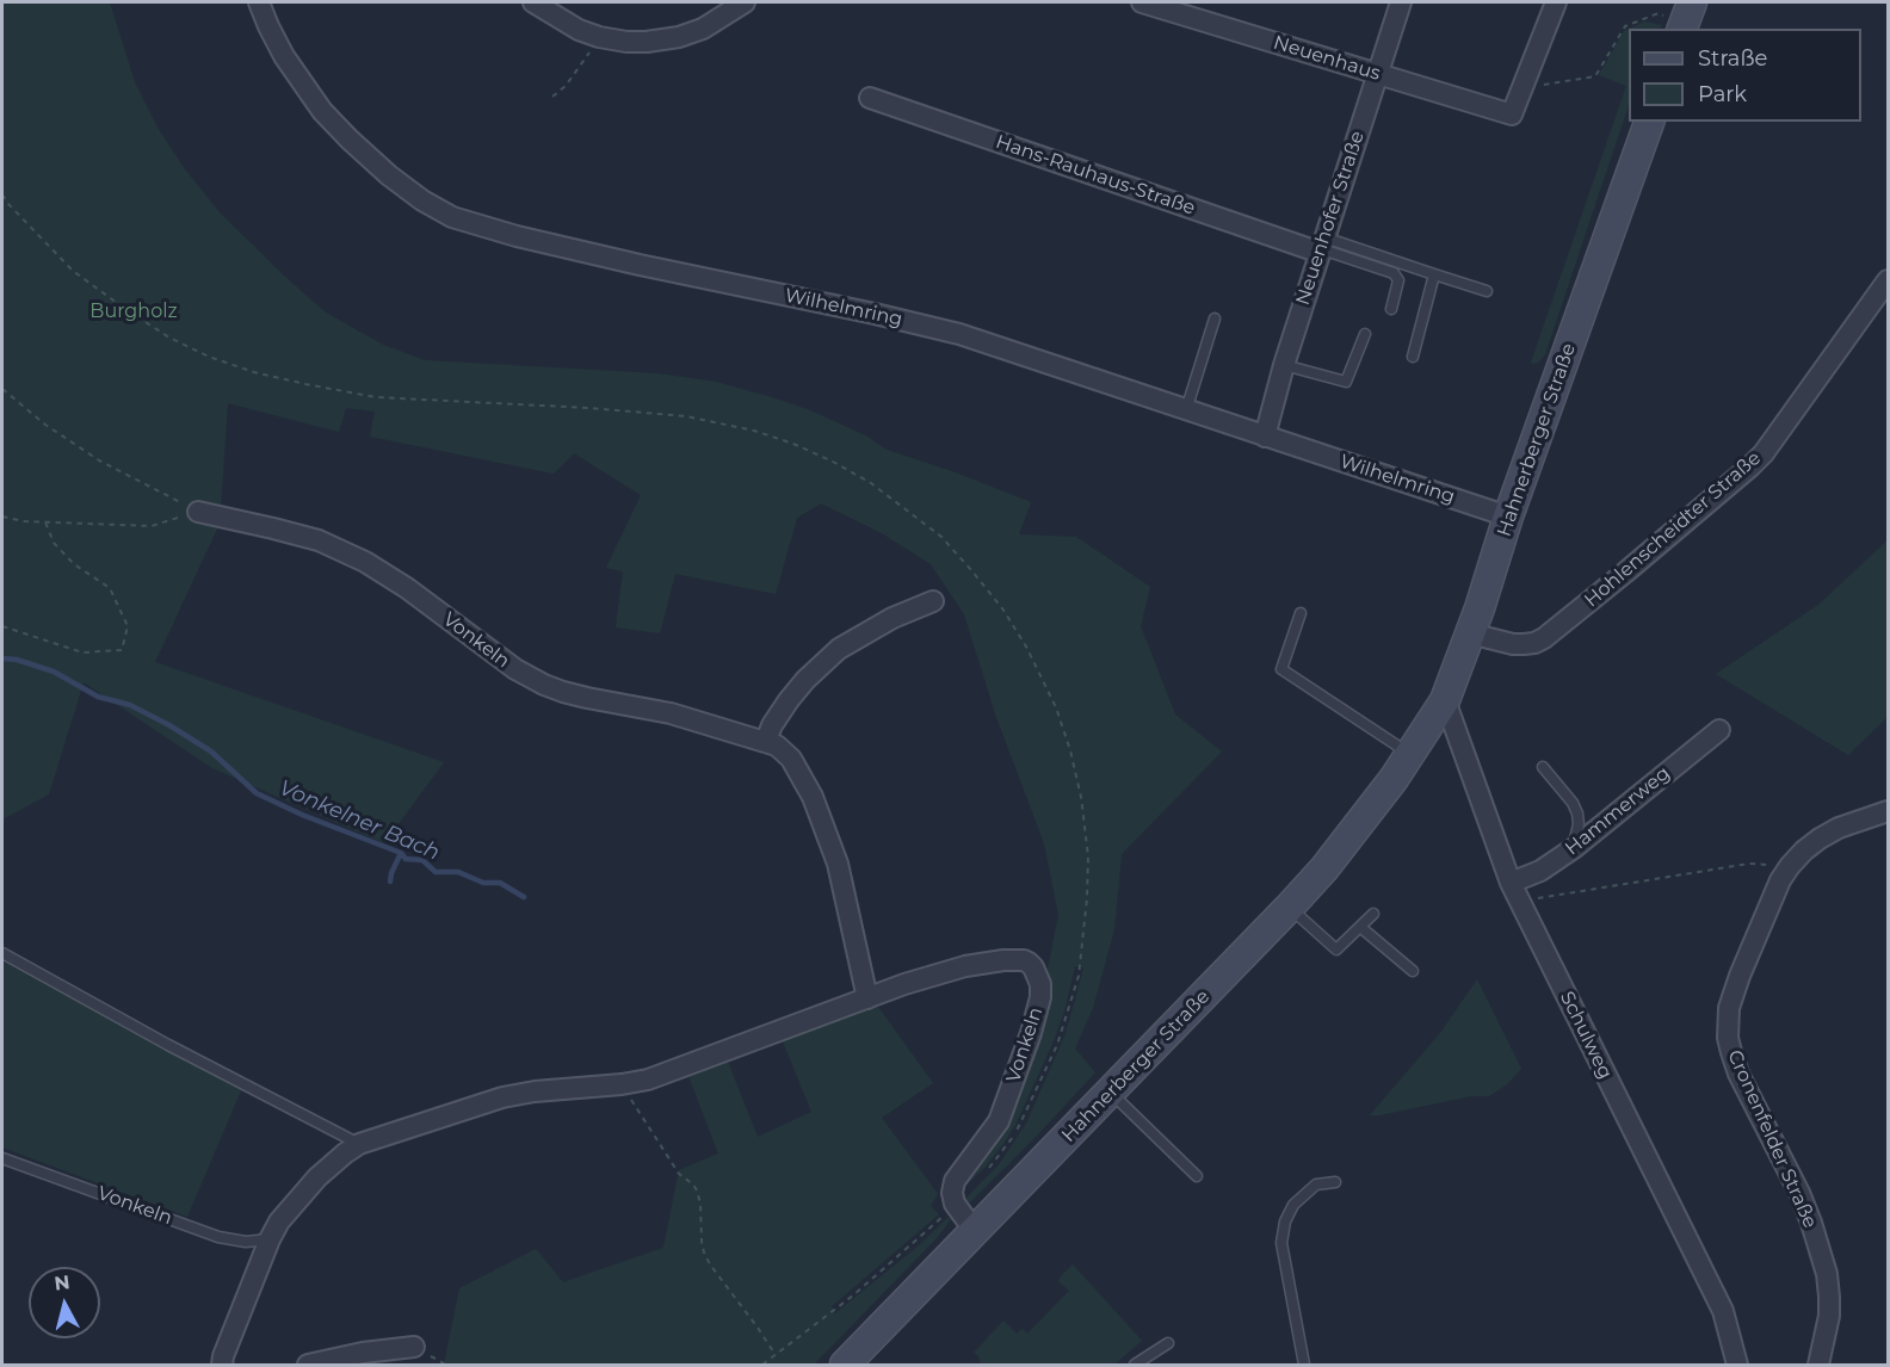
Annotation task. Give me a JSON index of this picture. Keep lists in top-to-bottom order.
{
  "streets": {
    "main road": ["Hahnerberger Straße"],
    "street": [
      "Neuenhaus",
      "Hans-Rauhaus-Straße",
      "Neuenhofer Straße",
      "Wilhelmring",
      "Hohlenscheidter Straße",
      "Vonkeln",
      "Hammerweg",
      "Schulweg",
      "Cronenfelder Straße"
    ]
  },
  "crossings": [
    ["Neuenhaus", "Neuenhofer Straße"],
    ["Hans-Rauhaus-Straße", "Neuenhofer Straße"],
    ["Neuenhofer Straße", "Wilhelmring"],
    ["Wilhelmring", "Hahnerberger Straße"],
    ["Hahnerberger Straße", "Hohlenscheidter Straße"],
    ["Hahnerberger Straße", "Schulweg"],
    ["Hammerweg", "Schulweg"]
  ],
  "water": ["Vonkelner Bach"],
  "parks": ["Burgholz"],
  "legend": ["Straße", "Park"],
  "north": "top"
}
